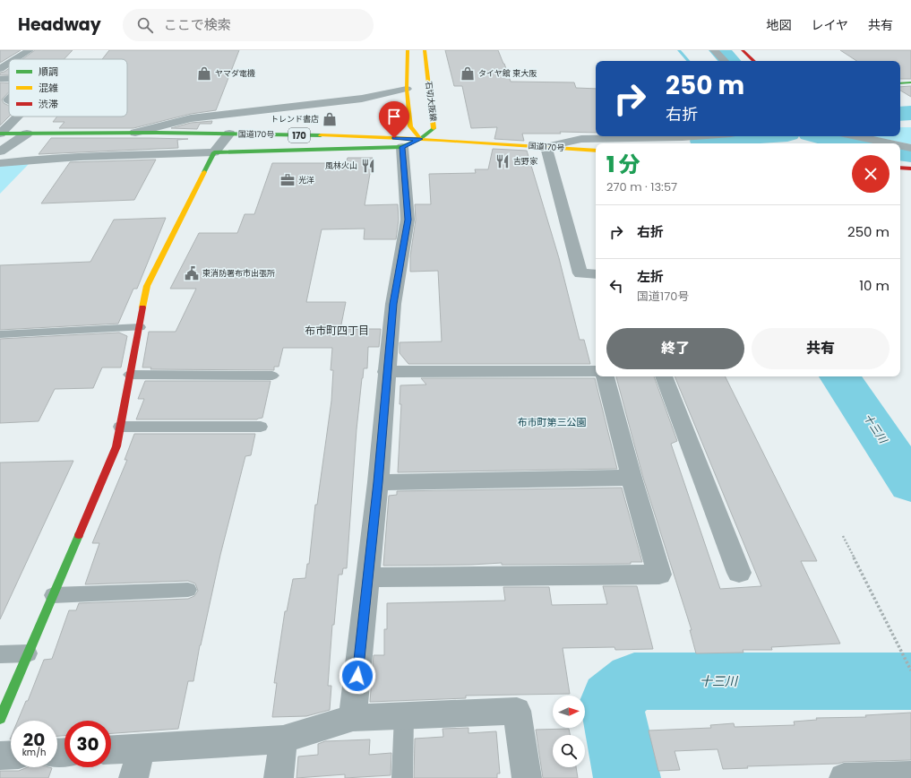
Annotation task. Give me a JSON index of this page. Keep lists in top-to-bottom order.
{
  "streets": {
    "main road": ["石切大阪線", "国道170号", "170"]
  },
  "crossings": [
    ["石切大阪線", "国道170号"]
  ],
  "districts": ["布市町四丁目"],
  "water": ["十三川"],
  "parks": ["布市町第三公園"],
  "places": {
    "shop": ["ヤマダ電機", "タイヤ館 東大阪", "トレンド書店"],
    "restaurant": ["吉野家", "風林火山"],
    "office": ["光洋"],
    "public building": ["東消防署布市出張所"]
  },
  "legend": ["順調", "混雑", "渋滞"],
  "north": "right",
  "page": {
    "header": "Headway",
    "search": "ここで検索",
    "nav": ["地図", "レイヤ", "共有"],
    "turn": ["250 m", "右折"],
    "heading": ["1 分", "270 m · 13:57"],
    "list": [
      {
        "name": "右折",
        "value": "250 m"
      },
      {
        "name": "左折",
        "note": "国道170号",
        "value": "10 m"
      }
    ],
    "buttons": ["終了", "共有"],
    "speed": "20 km/h",
    "limit": "30"
  }
}
